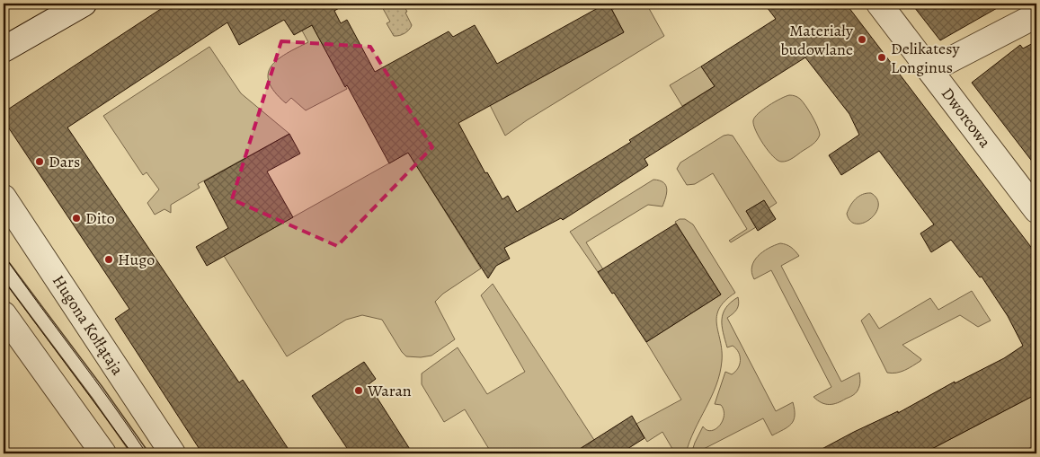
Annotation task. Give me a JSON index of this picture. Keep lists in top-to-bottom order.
{
  "streets": {
    "street": ["Dworcowa", "Hugona Kołłątaja"]
  },
  "places": [
    "Materiały budowlane",
    "Delikatesy Longinus",
    "Dars",
    "Dito",
    "Hugo",
    "Waran"
  ]
}
